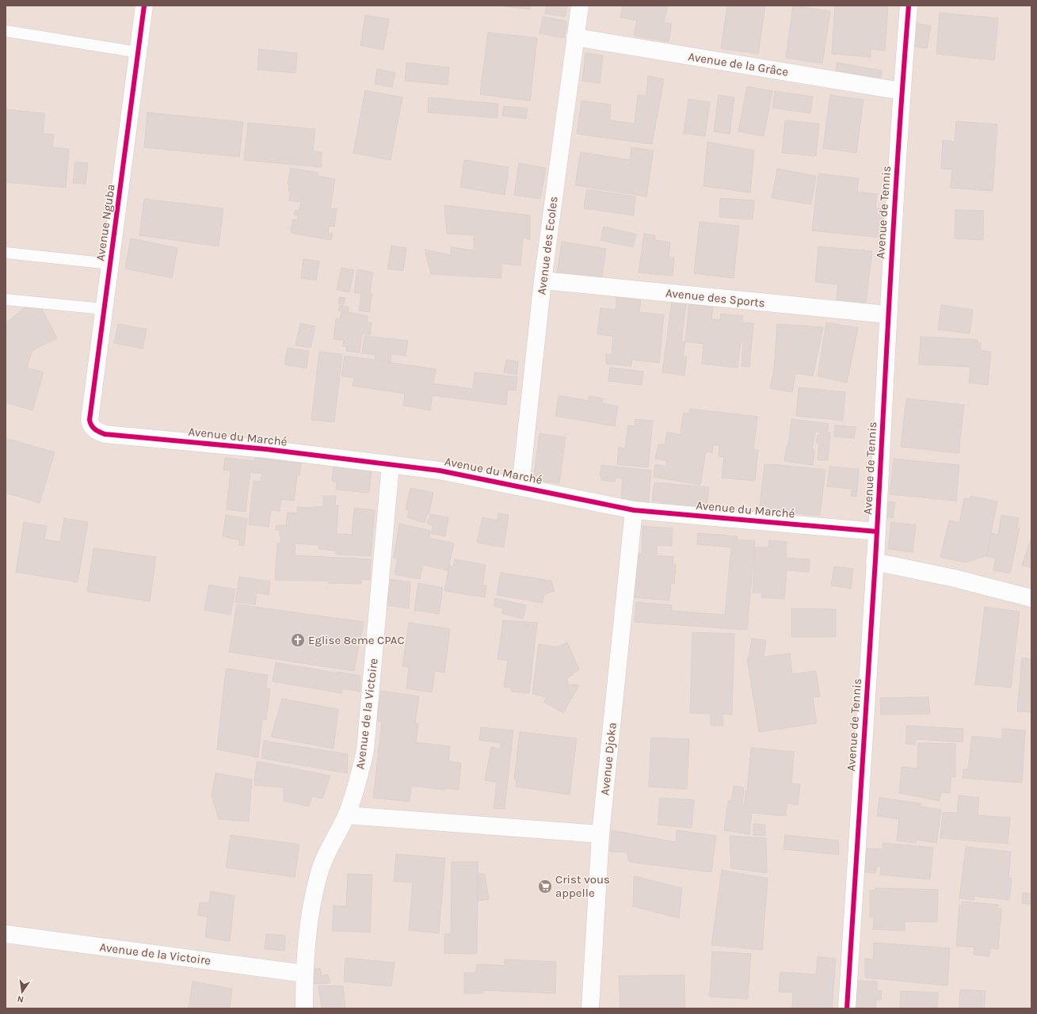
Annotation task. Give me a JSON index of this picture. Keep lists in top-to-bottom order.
{
  "streets": {
    "street": [
      "Avenue de la Grâce",
      "Avenue de Tennis",
      "Avenue Nguba",
      "Avenue des Ecoles",
      "Avenue des Sports",
      "Avenue du Marché",
      "Avenue de la Victoire",
      "Avenue Djoka"
    ]
  },
  "crossings": [
    ["Avenue de la Grâce", "Avenue de Tennis"],
    ["Avenue de la Grâce", "Avenue des Ecoles"],
    ["Avenue de Tennis", "Avenue des Sports"],
    ["Avenue de Tennis", "Avenue du Marché"],
    ["Avenue Nguba", "Avenue du Marché"],
    ["Avenue des Ecoles", "Avenue des Sports"],
    ["Avenue des Ecoles", "Avenue du Marché"],
    ["Avenue du Marché", "Avenue de la Victoire"],
    ["Avenue du Marché", "Avenue Djoka"]
  ],
  "places": {
    "church": ["Eglise 8eme CPAC"],
    "supermarket": ["Crist vous appelle"]
  },
  "north": "bottom"
}
